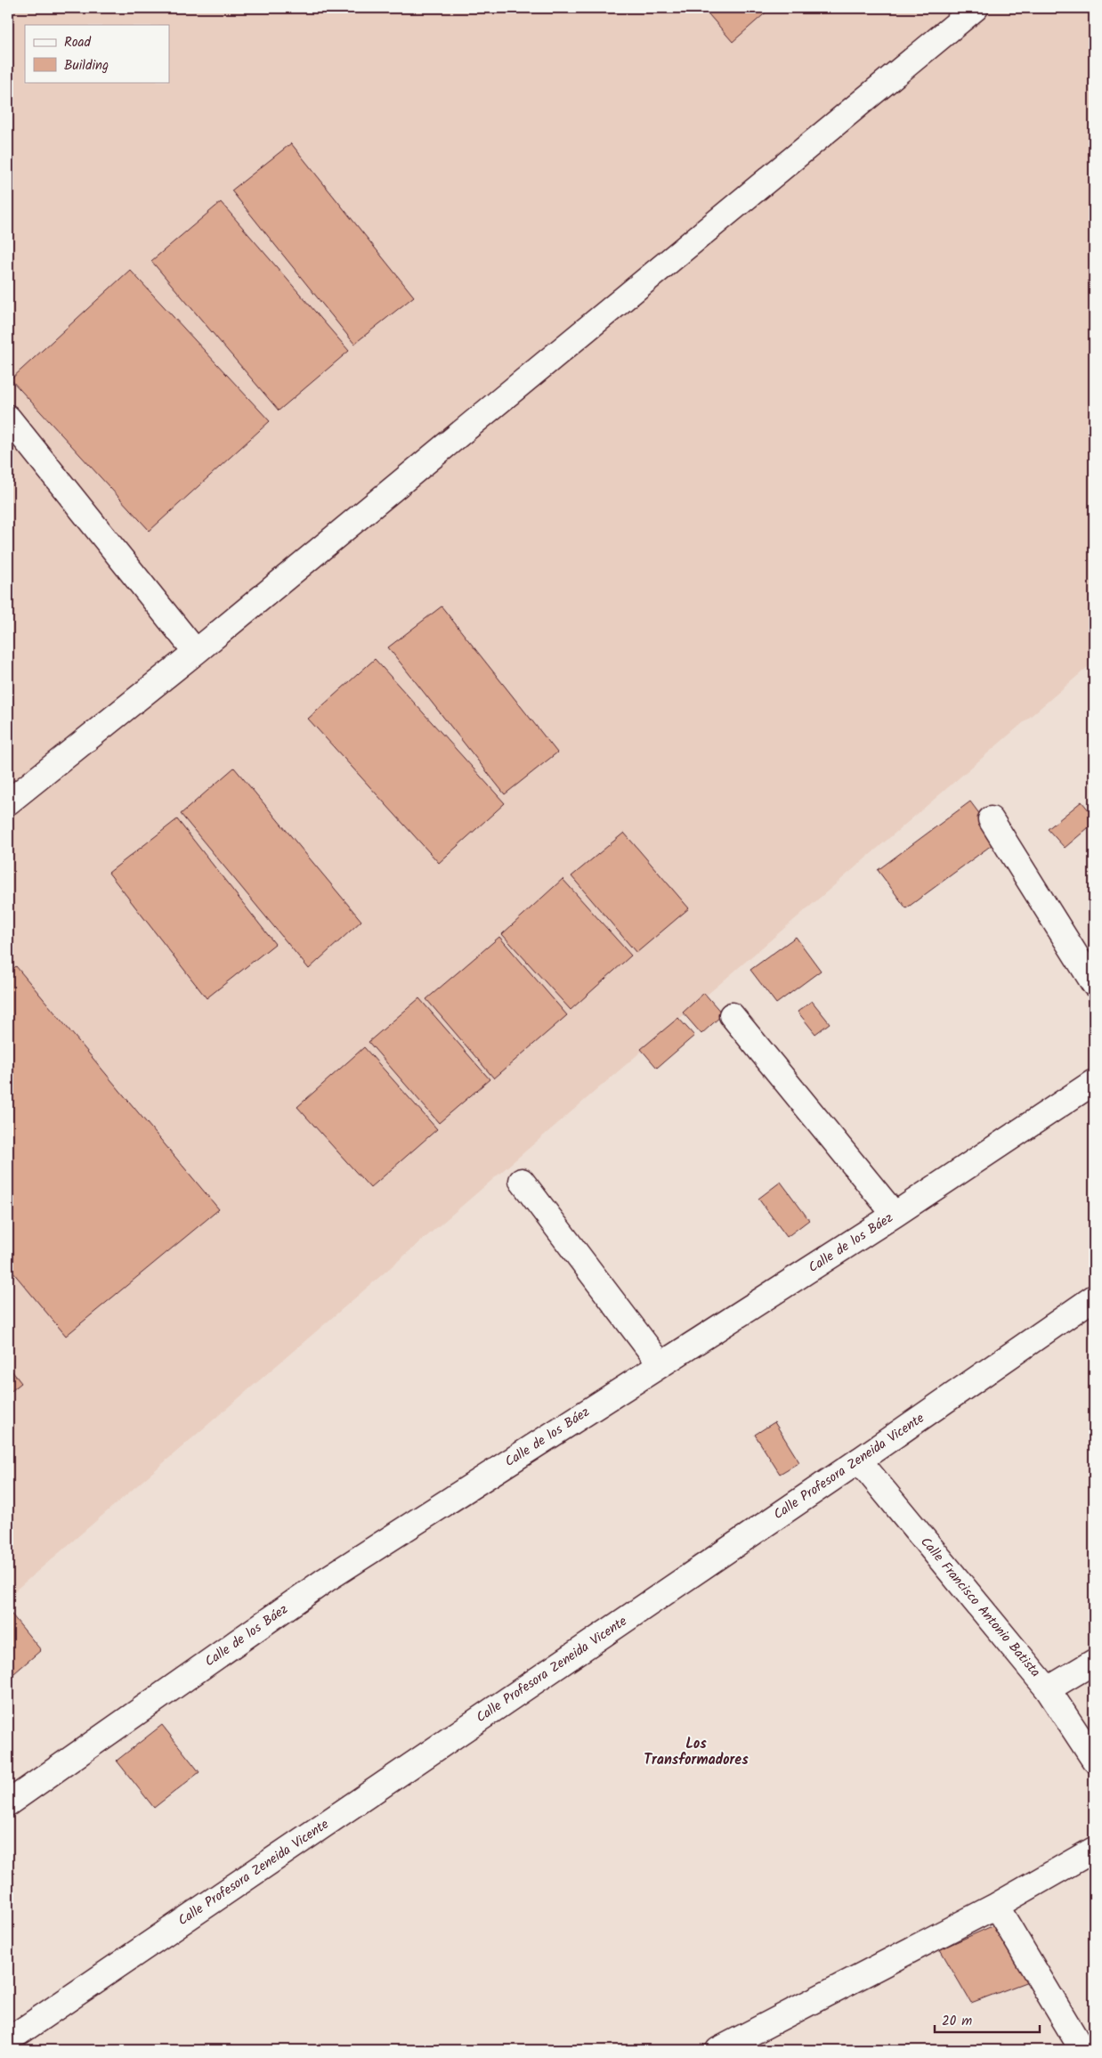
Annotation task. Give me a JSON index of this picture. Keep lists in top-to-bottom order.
{
  "streets": {
    "street": ["Calle de los Báez", "Calle Profesora Zeneida Vicente", "Calle Francisco Antonio Batista"]
  },
  "crossings": [
    ["Calle Profesora Zeneida Vicente", "Calle Francisco Antonio Batista"]
  ],
  "districts": ["Los Transformadores"],
  "legend": ["Road", "Building"],
  "scale_bar": "20 m"
}
